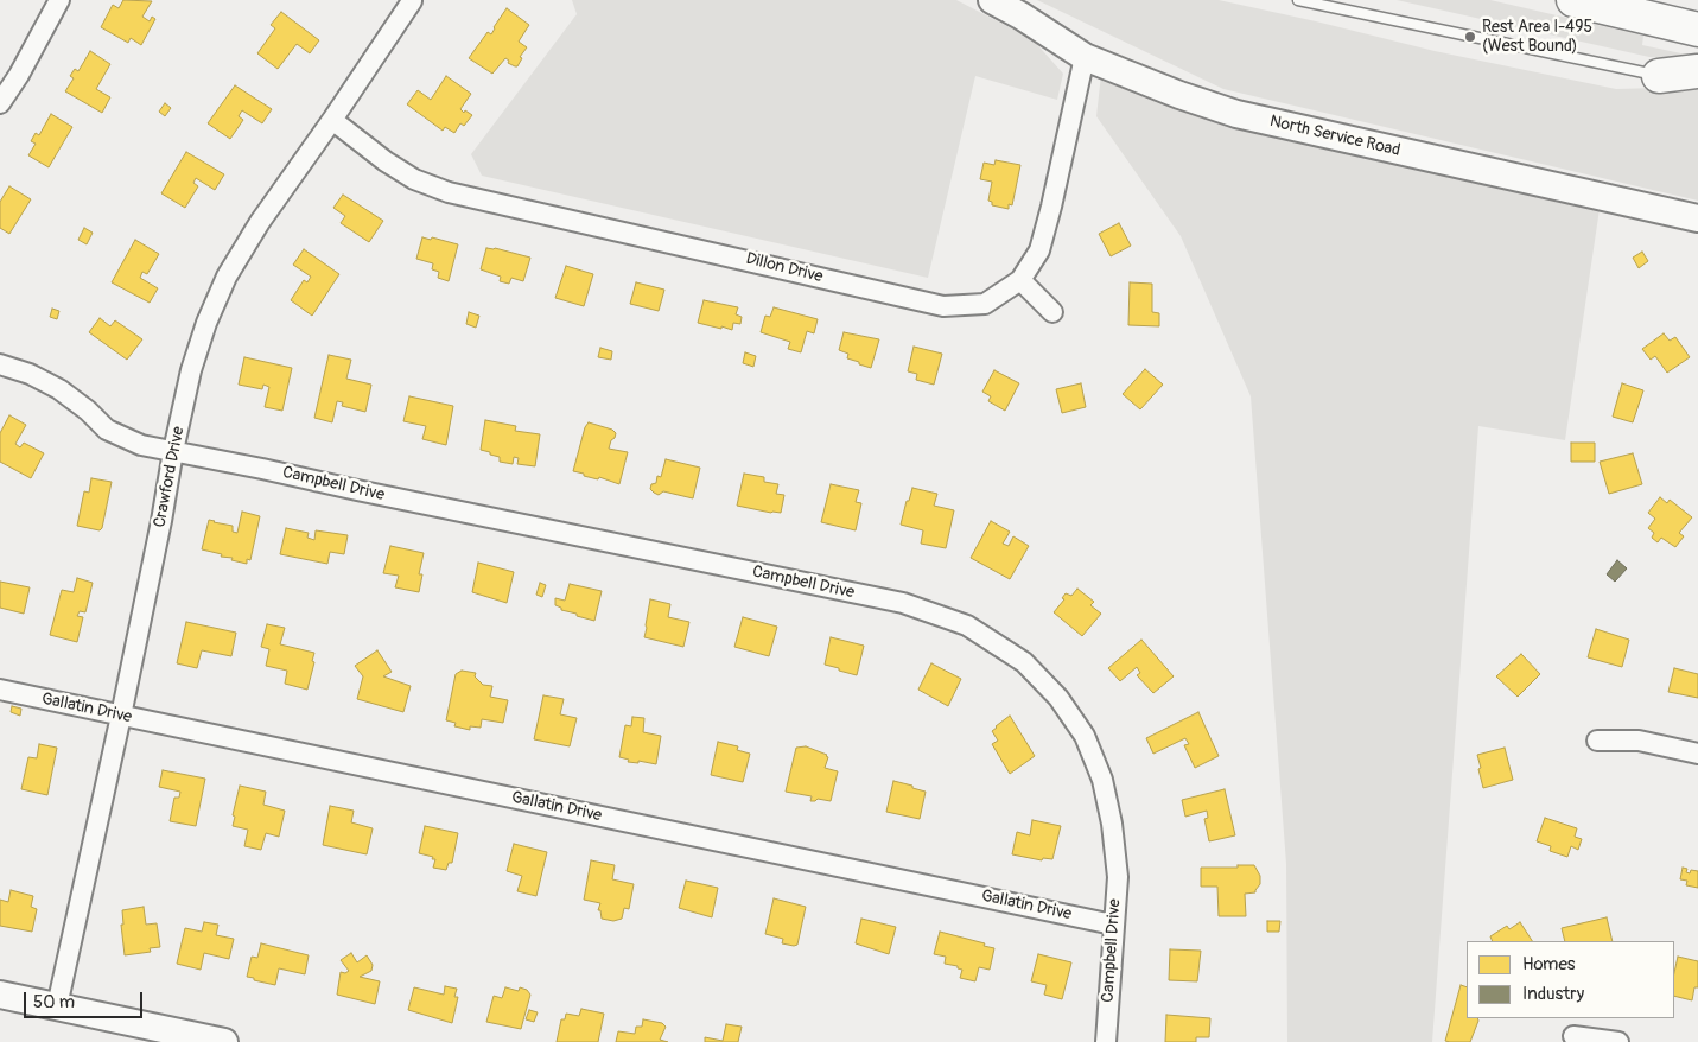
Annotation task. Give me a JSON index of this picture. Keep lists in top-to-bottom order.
{
  "streets": {
    "main road": ["North Service Road"],
    "street": [
      "Dillon Drive",
      "Crawford Drive",
      "Campbell Drive",
      "Gallatin Drive"
    ]
  },
  "crossings": [
    ["North Service Road", "Dillon Drive"],
    ["Dillon Drive", "Crawford Drive"],
    ["Crawford Drive", "Campbell Drive"],
    ["Crawford Drive", "Gallatin Drive"],
    ["Campbell Drive", "Gallatin Drive"]
  ],
  "places": ["Rest Area I-495 (West Bound)"],
  "legend": ["Homes", "Industry"],
  "scale_bar": "50 m"
}
